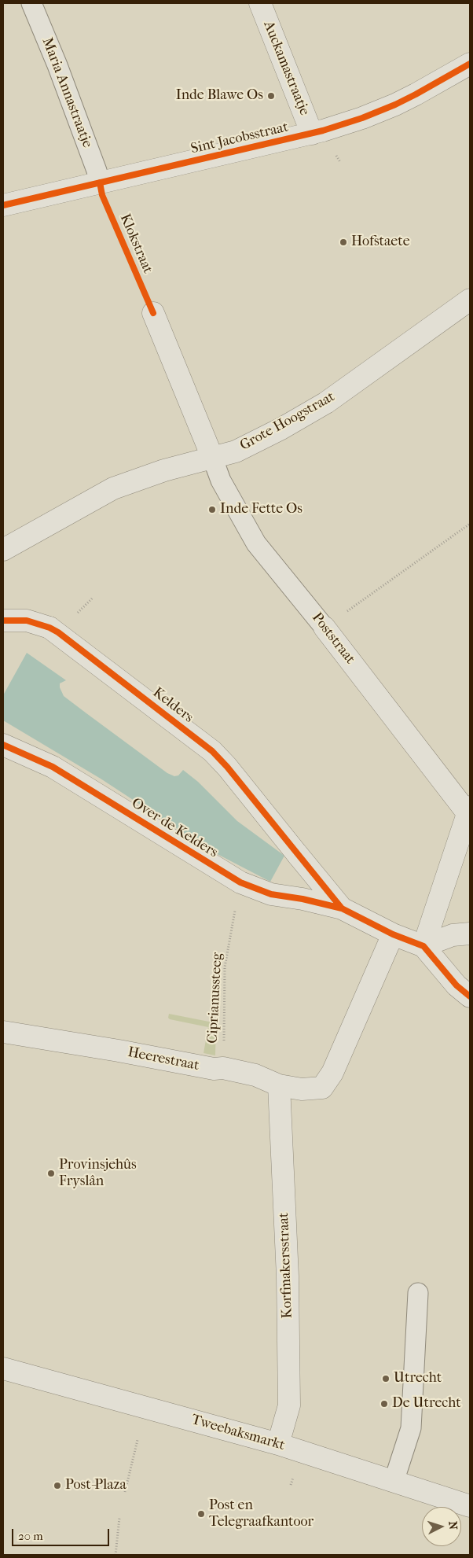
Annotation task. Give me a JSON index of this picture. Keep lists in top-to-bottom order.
{
  "streets": {
    "street": [
      "Auckamastraatje",
      "Sint Jacobsstraat",
      "Grote Hoogstraat",
      "Poststraat",
      "Kelders",
      "Over de Kelders",
      "Heerestraat",
      "Korfmakersstraat",
      "Tweebaksmarkt"
    ],
    "lane": ["Maria Annastraatje"],
    "path": ["Ciprianussteeg"],
    "cycle path": ["Klokstraat"]
  },
  "crossings": [
    ["Auckamastraatje", "Sint Jacobsstraat"],
    ["Maria Annastraatje", "Sint Jacobsstraat"],
    ["Grote Hoogstraat", "Poststraat"],
    ["Kelders", "Over de Kelders"],
    ["Over de Kelders", "Ciprianussteeg"],
    ["Over de Kelders", "Heerestraat"],
    ["Ciprianussteeg", "Heerestraat"],
    ["Heerestraat", "Korfmakersstraat"],
    ["Korfmakersstraat", "Tweebaksmarkt"]
  ],
  "places": [
    "Inde Blawe Os",
    "Hofstaete",
    "Inde Fette Os",
    "Provinsjehûs Fryslân",
    "Utrecht",
    "De Utrecht",
    "Post-Plaza",
    "Post en Telegraafkantoor"
  ],
  "scale_bar": "20 m",
  "north": "right"
}
